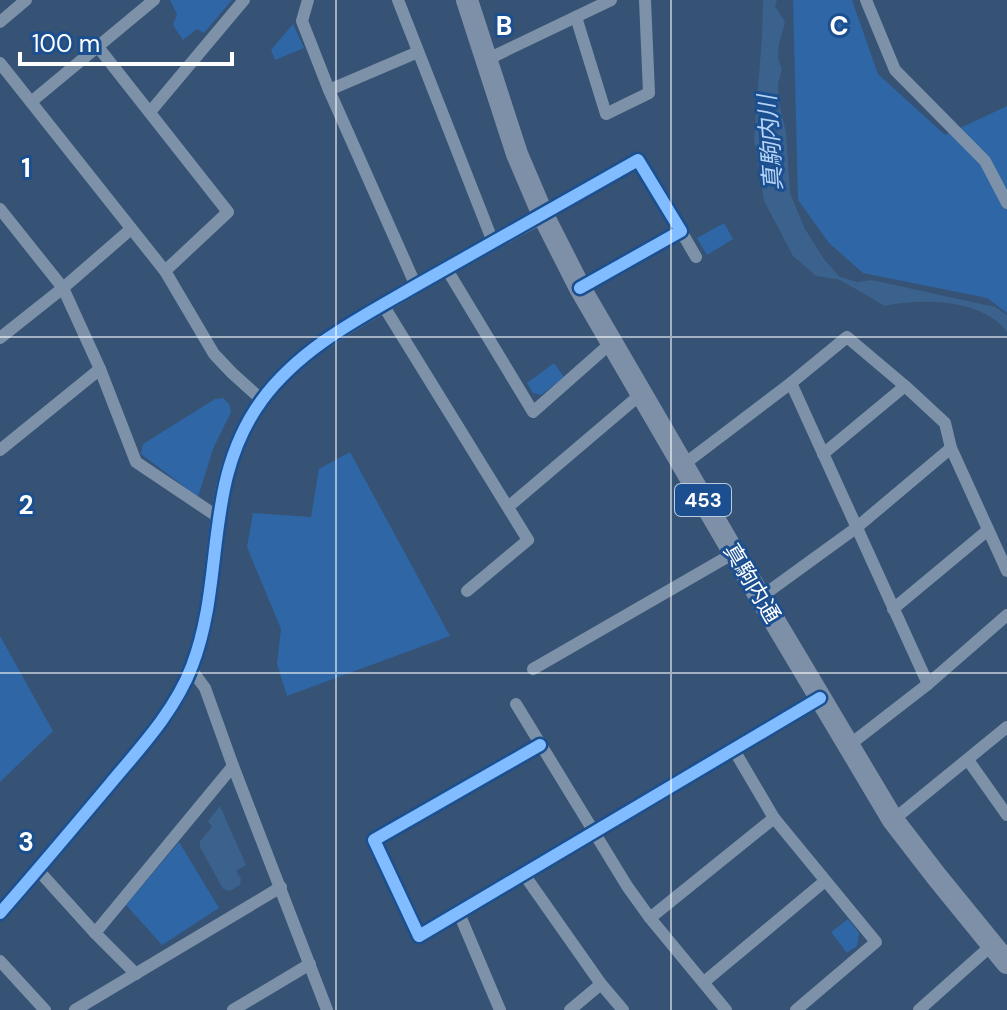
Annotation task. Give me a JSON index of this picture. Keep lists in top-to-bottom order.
{
  "streets": {
    "highway": ["453", "真駒内通"]
  },
  "water": ["真駒内川"],
  "scale_bar": "100 m",
  "grid": {
    "columns": ["B", "C"],
    "rows": ["1", "2", "3"]
  }
}
